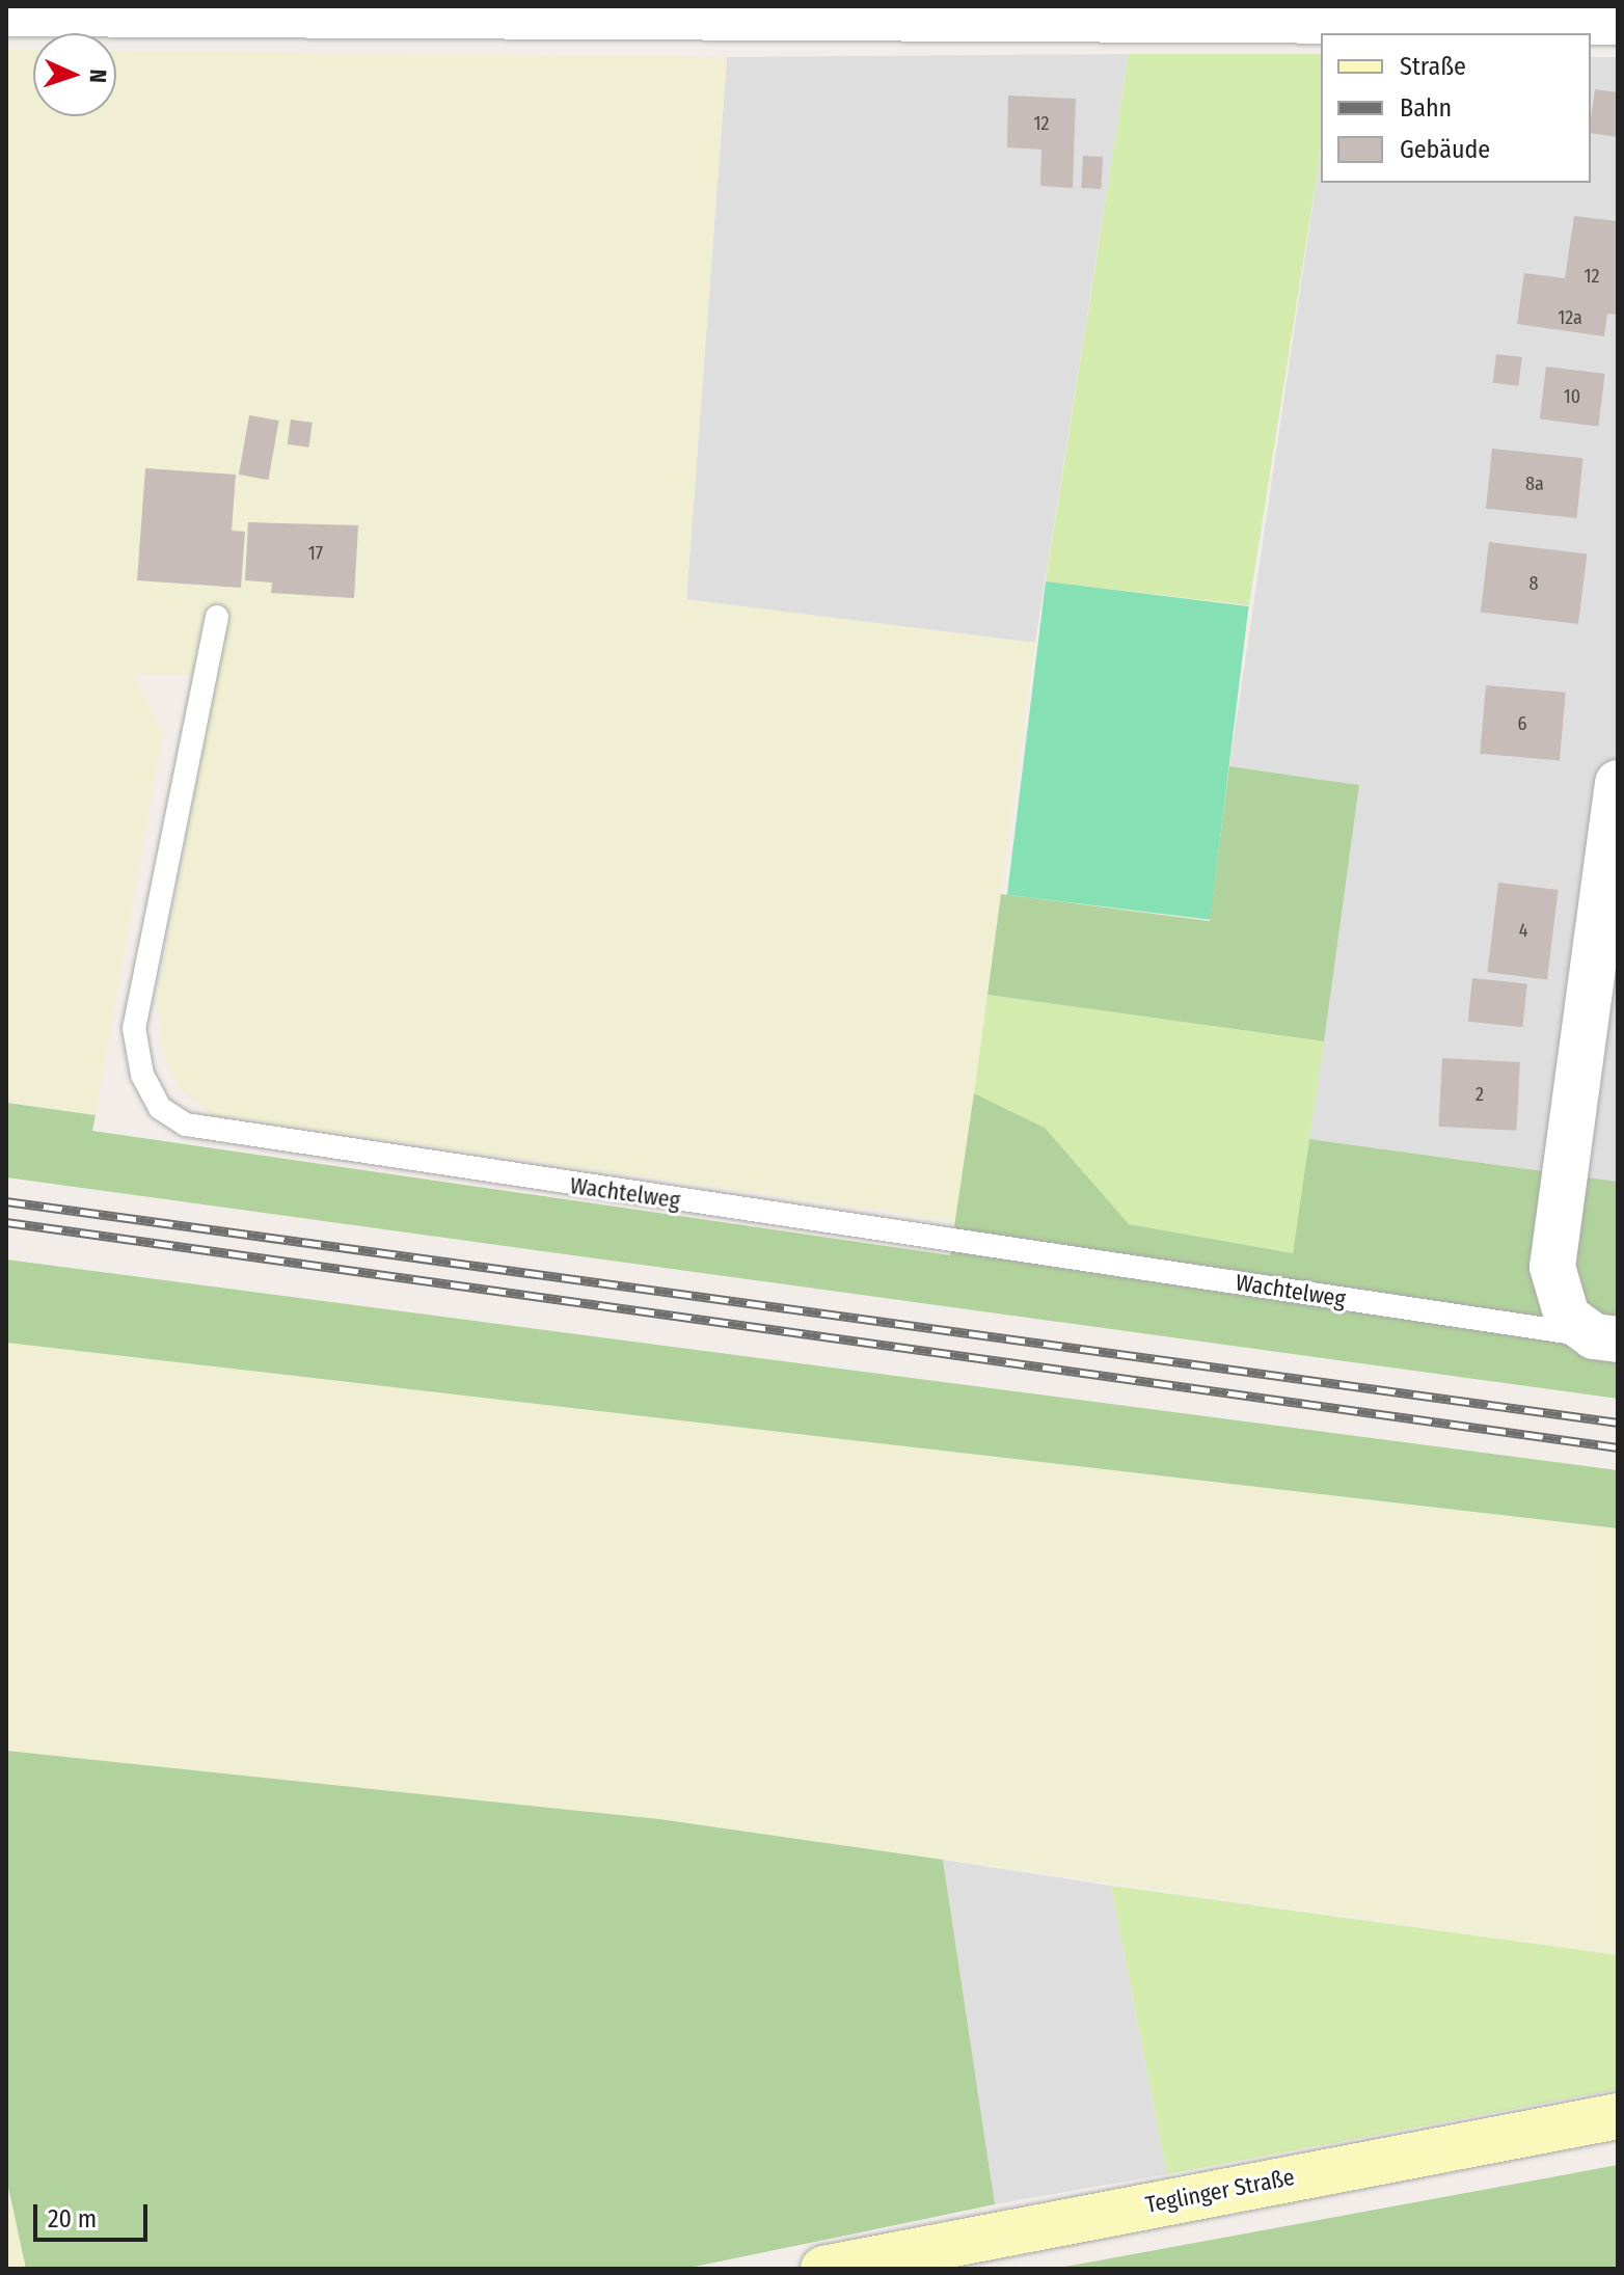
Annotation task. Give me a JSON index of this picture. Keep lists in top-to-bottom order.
{
  "streets": {
    "street": ["Wachtelweg", "Teglinger Straße"]
  },
  "house_numbers": [
    "12",
    "12",
    "12a",
    "10",
    "8a",
    "17",
    "8",
    "6",
    "4",
    "2"
  ],
  "legend": ["Straße", "Bahn", "Gebäude"],
  "scale_bar": "20 m",
  "north": "right"
}
